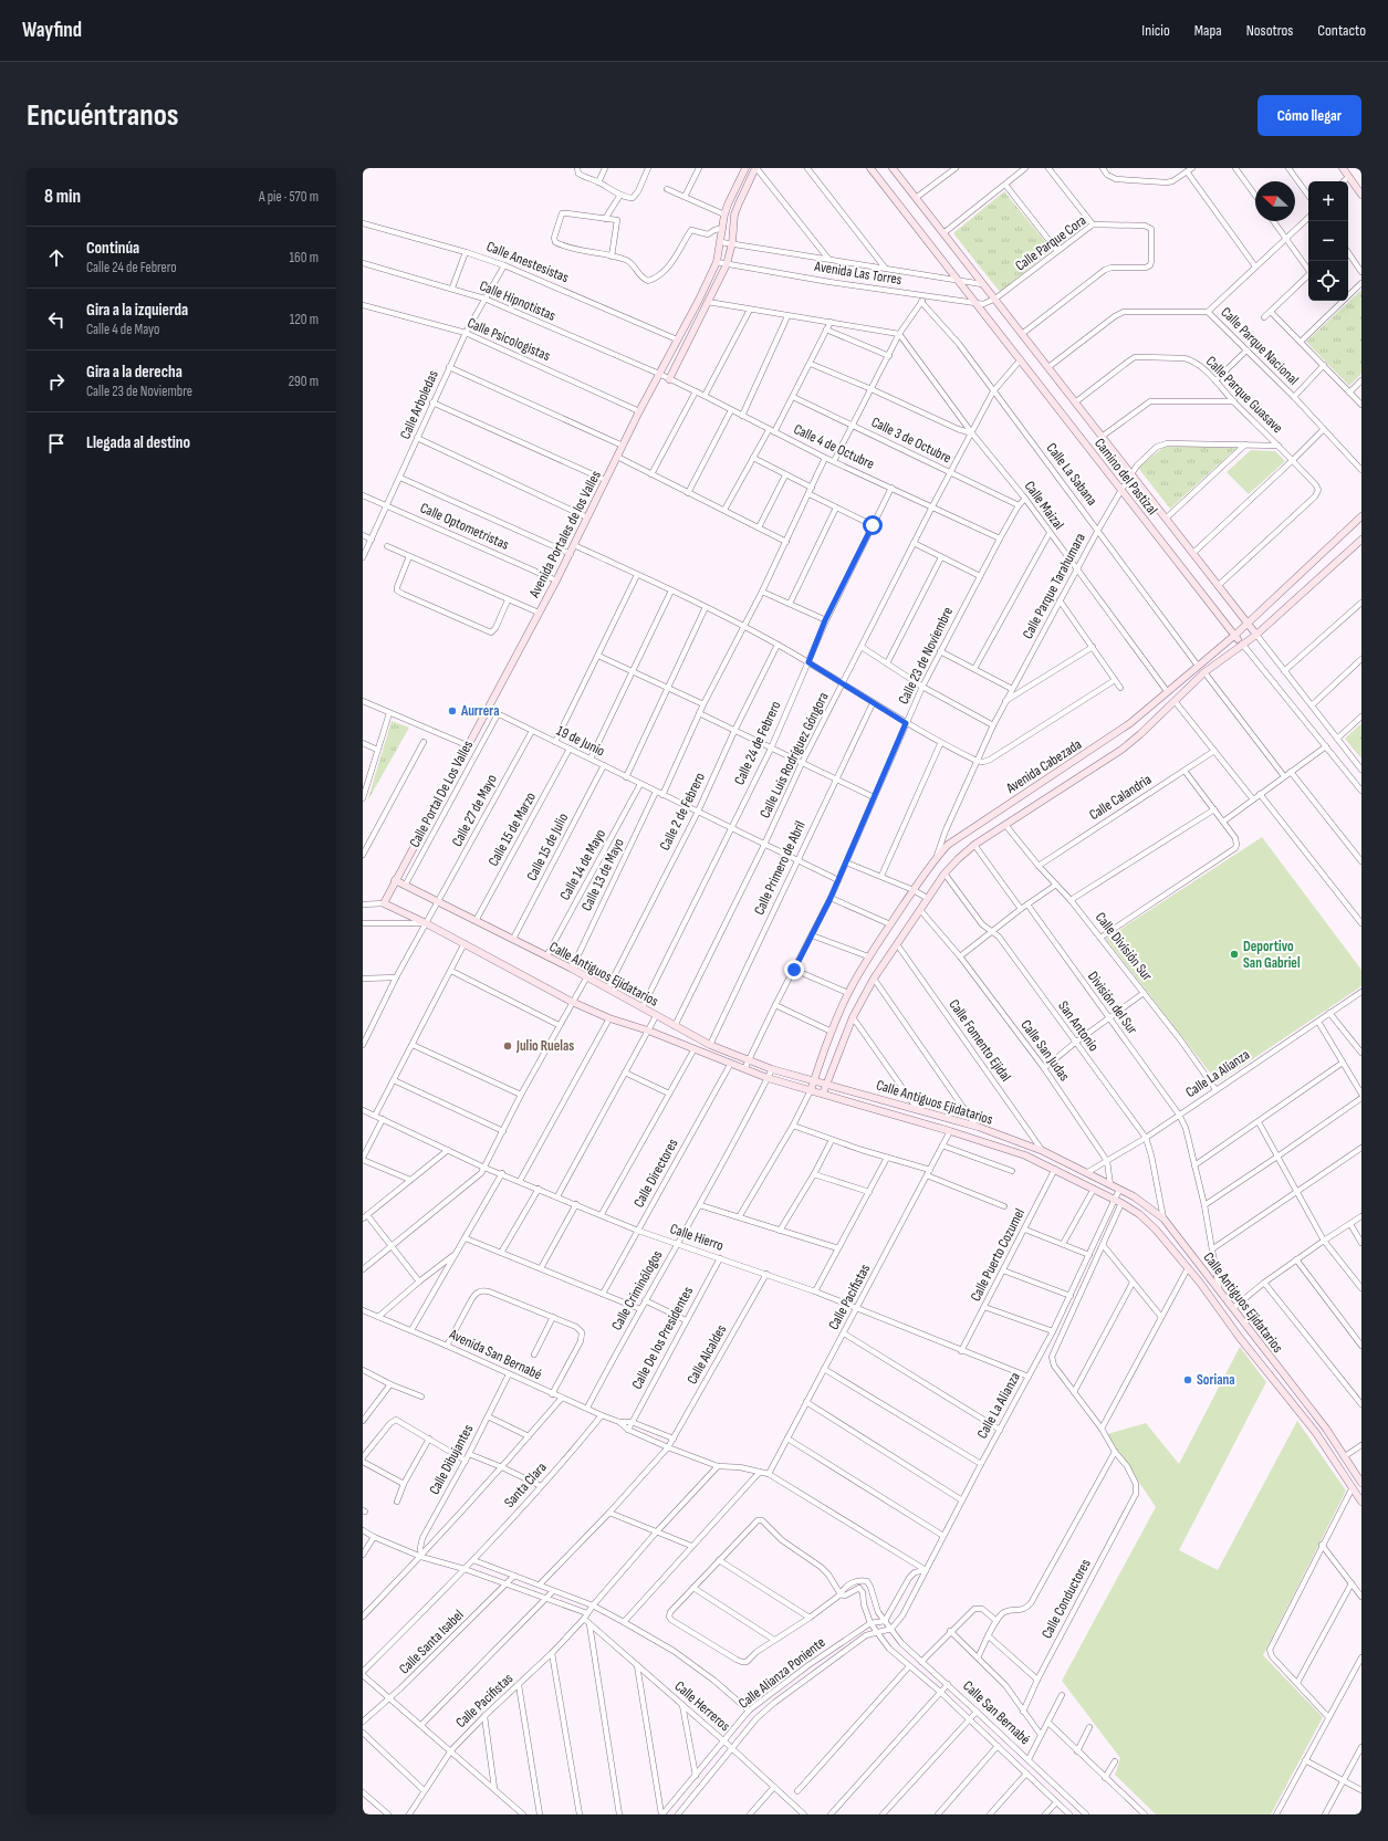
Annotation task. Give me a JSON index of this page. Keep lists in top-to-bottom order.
{
  "streets": {
    "street": [
      "Calle Parque Cora",
      "Calle Anestesistas",
      "Avenida Las Torres",
      "Calle Hipnotistas",
      "Calle Psicologistas",
      "Calle Parque Nacional",
      "Calle Parque Guasave",
      "Calle Arboledas",
      "Calle 3 de Octubre",
      "Calle 4 de Octubre",
      "Calle La Sabana",
      "Camino del Pastizal",
      "Calle Maizal",
      "Calle Optometristas",
      "Avenida Portales de los Valles",
      "Calle Parque Tarahumara",
      "Calle 23 de Noviembre",
      "19 de Junio",
      "Calle 24 de Febrero",
      "Calle Luis Rodríguez Góngora",
      "Avenida Cabezada",
      "Calle Portal De Los Valles",
      "Calle Calandria",
      "Calle 27 de Mayo",
      "Calle 2 de Febrero",
      "Calle 15 de Marzo",
      "Calle 15 de Julio",
      "Calle 14 de Mayo",
      "Calle Primero de Abril",
      "Calle 13 de Mayo",
      "Calle División Sur",
      "Calle Antiguos Ejidatarios",
      "División del Sur",
      "San Antonio",
      "Calle Fomento Ejidal",
      "Calle San Judas",
      "Calle La Alianza",
      "Calle Directores",
      "Calle Hierro",
      "Calle Puerto Cozumel",
      "Calle Criminólogos",
      "Calle Pacifistas",
      "Calle De los Presidentes",
      "Avenida San Bernabé",
      "Calle Alcaldes",
      "Calle Dibujantes",
      "Santa Clara",
      "Calle Conductores",
      "Calle Santa Isabel",
      "Calle Alianza Poniente",
      "Calle Herreros",
      "Calle San Bernabé"
    ]
  },
  "crossings": [
    ["Calle Parque Cora", "Avenida Las Torres"],
    ["Calle Parque Cora", "Camino del Pastizal"],
    ["Calle Anestesistas", "Calle Arboledas"],
    ["Calle Anestesistas", "Avenida Portales de los Valles"],
    ["Avenida Las Torres", "Camino del Pastizal"],
    ["Avenida Las Torres", "Avenida Portales de los Valles"],
    ["Calle Hipnotistas", "Calle Arboledas"],
    ["Calle Hipnotistas", "Calle 4 de Octubre"],
    ["Calle Hipnotistas", "Avenida Portales de los Valles"],
    ["Calle Psicologistas", "Calle Arboledas"],
    ["Calle Psicologistas", "Avenida Portales de los Valles"],
    ["Calle Parque Nacional", "Camino del Pastizal"],
    ["Calle Parque Guasave", "Camino del Pastizal"],
    ["Calle Parque Guasave", "Calle Parque Tarahumara"],
    ["Calle Arboledas", "Calle Optometristas"],
    ["Calle 3 de Octubre", "Calle 23 de Noviembre"],
    ["Calle 3 de Octubre", "Calle Luis Rodríguez Góngora"],
    ["Calle 4 de Octubre", "Avenida Portales de los Valles"],
    ["Calle 4 de Octubre", "Calle 23 de Noviembre"],
    ["Calle 4 de Octubre", "Calle 24 de Febrero"],
    ["Calle 4 de Octubre", "Calle Luis Rodríguez Góngora"],
    ["Calle La Sabana", "Calle Parque Tarahumara"],
    ["Calle La Sabana", "Calle Luis Rodríguez Góngora"],
    ["Calle La Sabana", "Avenida Cabezada"],
    ["Camino del Pastizal", "Calle Parque Tarahumara"],
    ["Camino del Pastizal", "Calle Luis Rodríguez Góngora"],
    ["Camino del Pastizal", "Avenida Cabezada"],
    ["Calle Maizal", "Calle Parque Tarahumara"],
    ["Calle Maizal", "Calle 23 de Noviembre"],
    ["Calle Maizal", "Calle Luis Rodríguez Góngora"],
    ["Calle Maizal", "Avenida Cabezada"],
    ["Calle Optometristas", "Avenida Portales de los Valles"],
    ["Avenida Portales de los Valles", "19 de Junio"],
    ["Avenida Portales de los Valles", "Calle Antiguos Ejidatarios"],
    ["Calle Parque Tarahumara", "Avenida Cabezada"],
    ["Calle 23 de Noviembre", "19 de Junio"],
    ["Calle 23 de Noviembre", "Calle Antiguos Ejidatarios"],
    ["19 de Junio", "Calle 24 de Febrero"],
    ["19 de Junio", "Calle Luis Rodríguez Góngora"],
    ["19 de Junio", "Calle Portal De Los Valles"],
    ["19 de Junio", "Calle 27 de Mayo"],
    ["19 de Junio", "Calle 2 de Febrero"],
    ["19 de Junio", "Calle 15 de Marzo"],
    ["19 de Junio", "Calle 15 de Julio"],
    ["19 de Junio", "Calle 14 de Mayo"],
    ["19 de Junio", "Calle Primero de Abril"],
    ["19 de Junio", "Calle 13 de Mayo"],
    ["Calle 24 de Febrero", "Calle Antiguos Ejidatarios"],
    ["Calle Luis Rodríguez Góngora", "Calle Antiguos Ejidatarios"],
    ["Avenida Cabezada", "Calle División Sur"],
    ["Avenida Cabezada", "Calle Antiguos Ejidatarios"],
    ["Avenida Cabezada", "San Antonio"],
    ["Avenida Cabezada", "Calle Fomento Ejidal"],
    ["Avenida Cabezada", "Calle San Judas"],
    ["Calle Portal De Los Valles", "Calle Antiguos Ejidatarios"],
    ["Calle Calandria", "Calle División Sur"],
    ["Calle 27 de Mayo", "Calle Antiguos Ejidatarios"],
    ["Calle 2 de Febrero", "Calle Antiguos Ejidatarios"],
    ["Calle 15 de Marzo", "Calle Antiguos Ejidatarios"],
    ["Calle 15 de Julio", "Calle Antiguos Ejidatarios"],
    ["Calle 14 de Mayo", "Calle Antiguos Ejidatarios"],
    ["Calle Primero de Abril", "Calle Antiguos Ejidatarios"],
    ["Calle 13 de Mayo", "Calle Antiguos Ejidatarios"],
    ["Calle División Sur", "Calle La Alianza"],
    ["Calle Antiguos Ejidatarios", "División del Sur"],
    ["Calle Antiguos Ejidatarios", "Calle Fomento Ejidal"],
    ["Calle Antiguos Ejidatarios", "Calle La Alianza"],
    ["Calle Antiguos Ejidatarios", "Calle Directores"],
    ["Calle Antiguos Ejidatarios", "Calle Puerto Cozumel"],
    ["Calle Antiguos Ejidatarios", "Calle Criminólogos"],
    ["Calle Antiguos Ejidatarios", "Calle Pacifistas"],
    ["División del Sur", "Calle La Alianza"],
    ["San Antonio", "Calle La Alianza"],
    ["Calle San Judas", "Calle La Alianza"],
    ["Calle La Alianza", "Calle Hierro"],
    ["Calle La Alianza", "Avenida San Bernabé"],
    ["Calle La Alianza", "Calle Alianza Poniente"],
    ["Calle La Alianza", "Calle San Bernabé"],
    ["Calle Directores", "Calle Hierro"],
    ["Calle Hierro", "Calle Puerto Cozumel"],
    ["Calle Hierro", "Calle Criminólogos"],
    ["Calle Hierro", "Calle Pacifistas"],
    ["Calle Hierro", "Calle De los Presidentes"],
    ["Calle Hierro", "Calle Alcaldes"],
    ["Calle Criminólogos", "Avenida San Bernabé"],
    ["Calle Pacifistas", "Avenida San Bernabé"],
    ["Calle Pacifistas", "Calle Herreros"],
    ["Calle De los Presidentes", "Avenida San Bernabé"],
    ["Avenida San Bernabé", "Calle Alcaldes"],
    ["Avenida San Bernabé", "Calle Dibujantes"],
    ["Avenida San Bernabé", "Santa Clara"],
    ["Calle Alianza Poniente", "Calle Herreros"],
    ["Calle Alianza Poniente", "Calle San Bernabé"]
  ],
  "places": [
    "Aurrera",
    "Deportivo San Gabriel",
    "Julio Ruelas",
    "Soriana"
  ],
  "north": "left",
  "page": {
    "header": "Wayfind",
    "nav": [
      "Inicio",
      "Mapa",
      "Nosotros",
      "Contacto"
    ],
    "buttons": "Cómo llegar",
    "title": "Encuéntranos",
    "heading": ["8 min", "A pie · 570 m"],
    "map_buttons": ["+", "−"],
    "list": [
      ["Continúa", "Calle 24 de Febrero", "160 m"],
      ["Gira a la izquierda", "Calle 4 de Mayo", "120 m"],
      ["Gira a la derecha", "Calle 23 de Noviembre", "290 m"],
      "Llegada al destino"
    ]
  }
}
